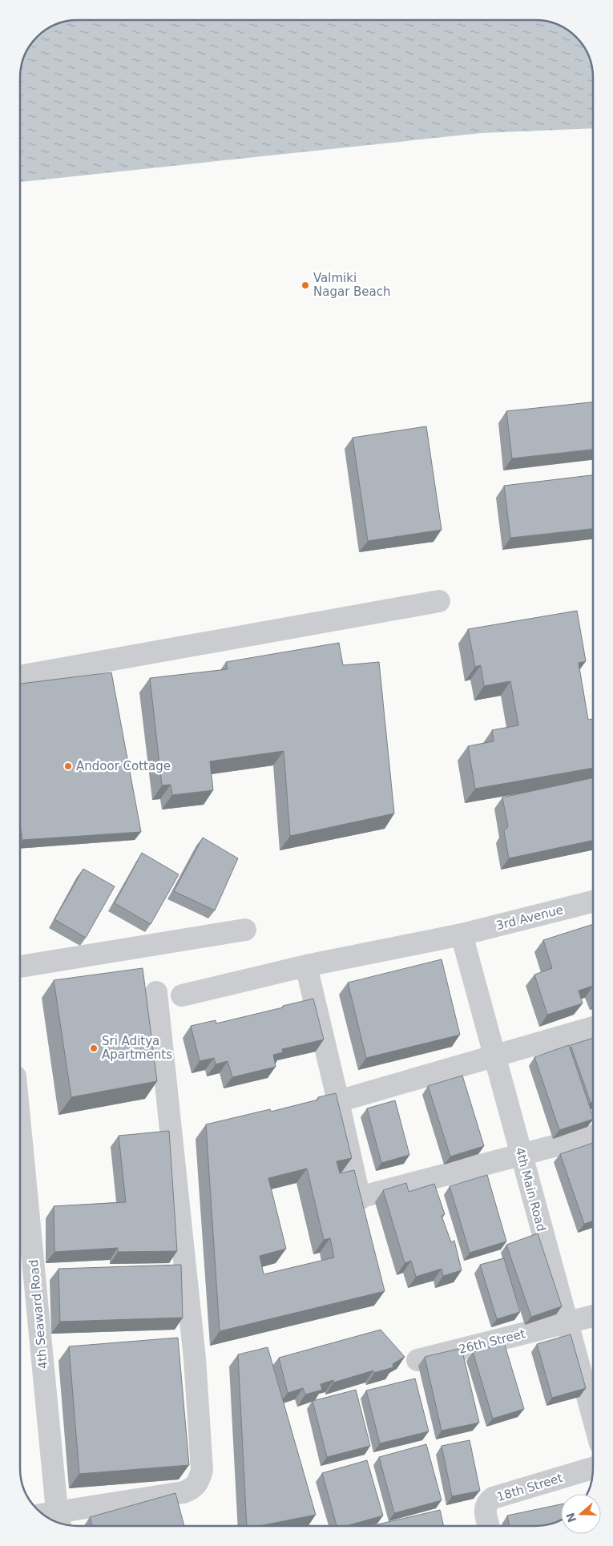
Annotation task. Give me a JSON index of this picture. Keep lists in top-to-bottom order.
{
  "streets": {
    "street": [
      "3rd Avenue",
      "4th Main Road",
      "4th Seaward Road",
      "26th Street",
      "18th Street"
    ]
  },
  "crossings": [
    ["3rd Avenue", "4th Main Road"],
    ["4th Main Road", "26th Street"]
  ],
  "places": ["Valmiki Nagar Beach", "Andoor Cottage", "Sri Aditya Apartments"],
  "north": "left"
}
